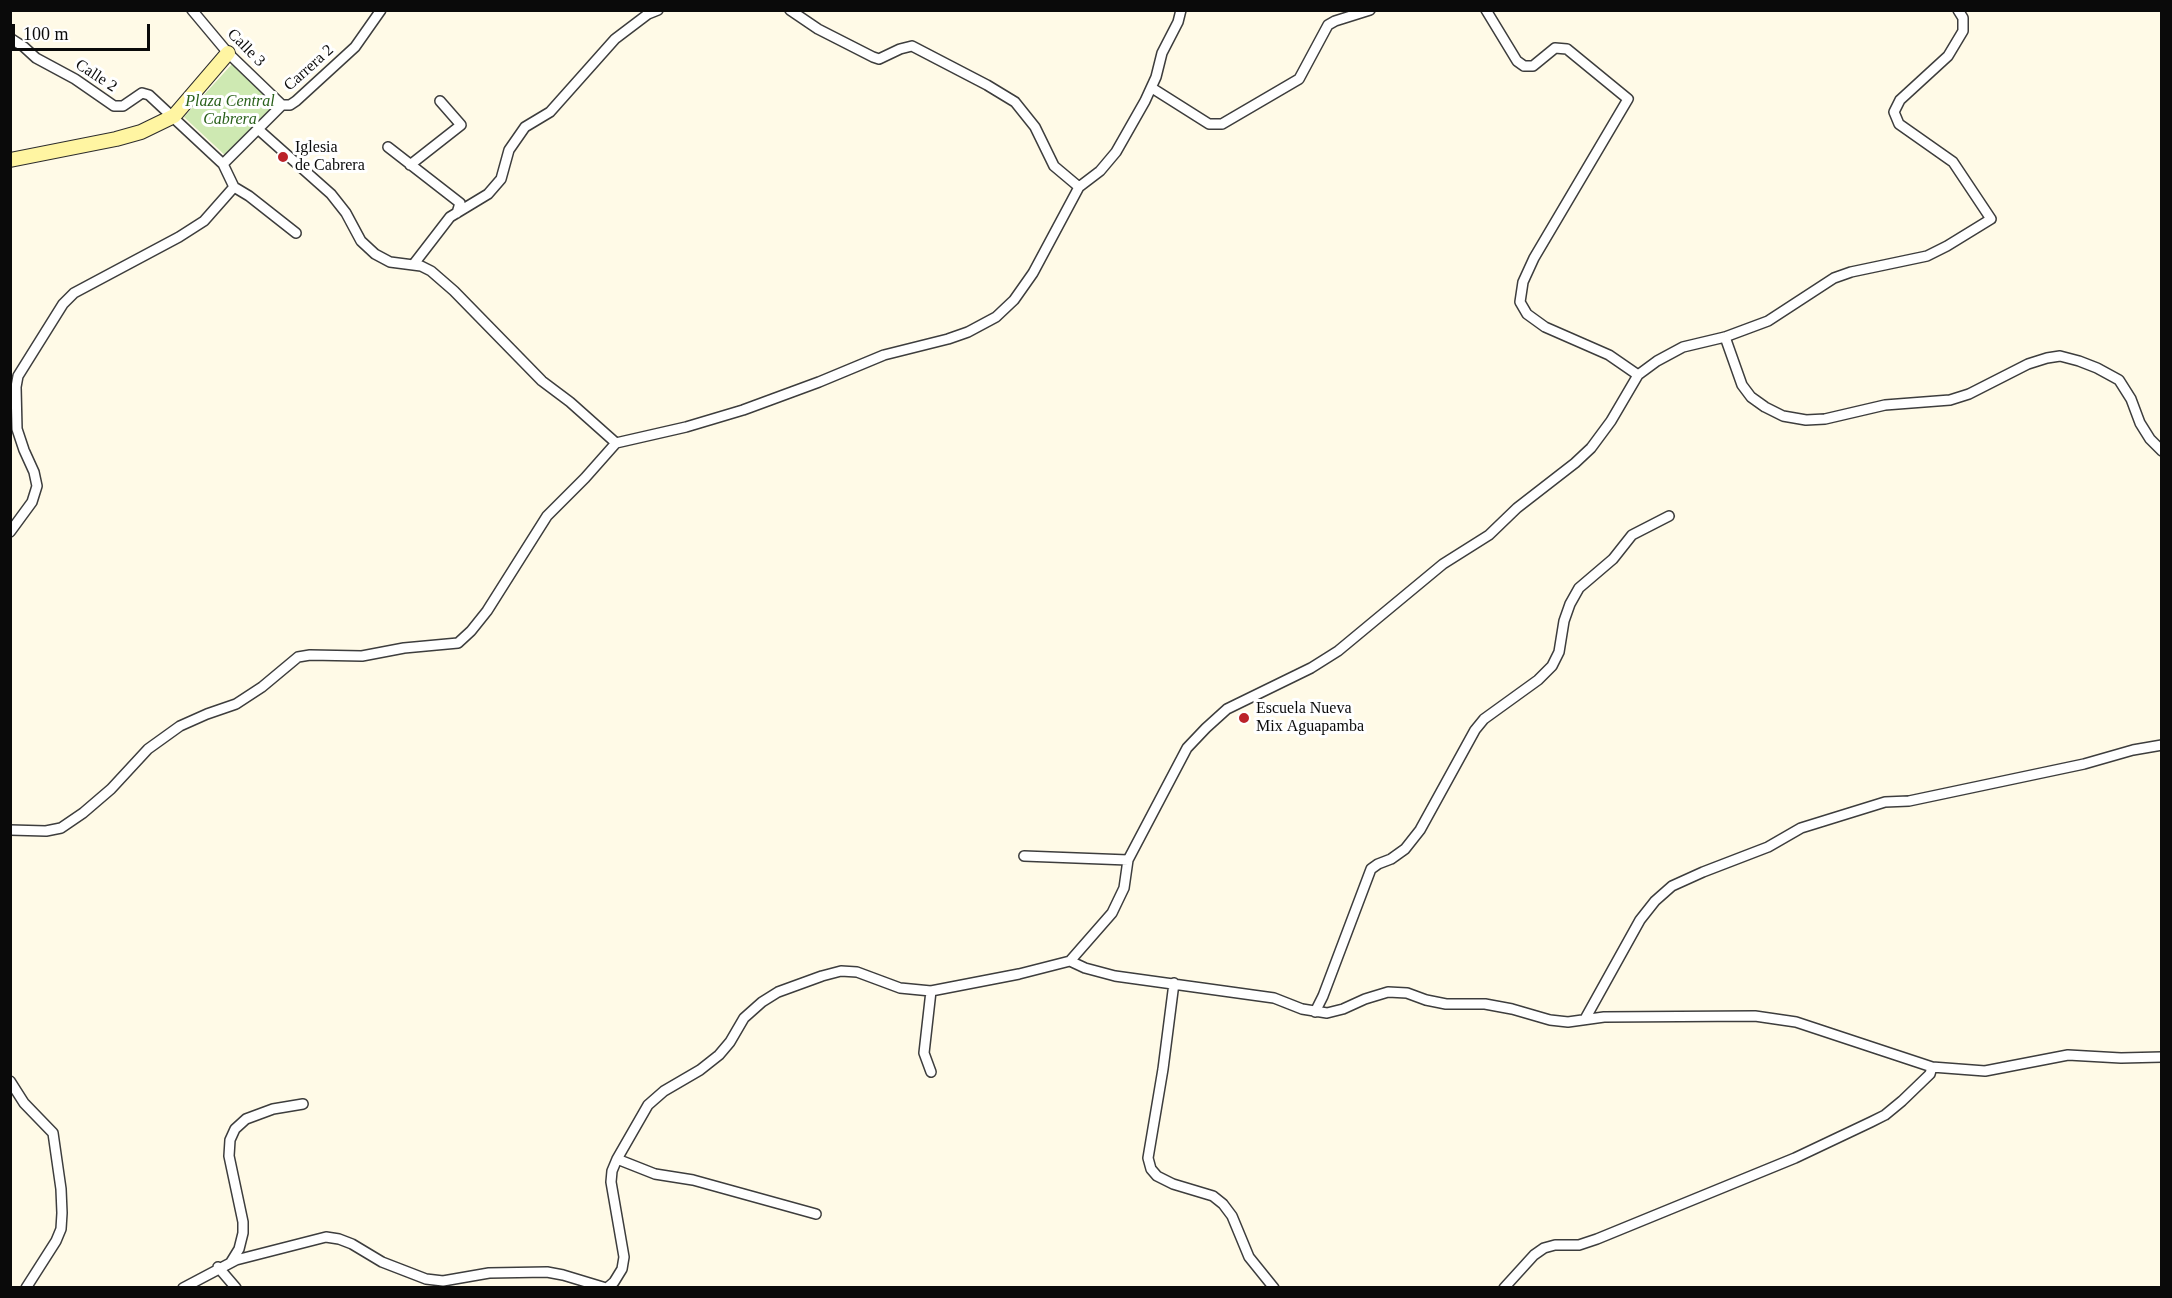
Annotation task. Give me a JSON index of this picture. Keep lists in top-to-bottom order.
{
  "streets": {
    "street": ["Calle 3", "Carrera 2", "Calle 2"]
  },
  "crossings": [
    ["Calle 3", "Carrera 2"],
    ["Carrera 2", "Calle 2"]
  ],
  "parks": ["Plaza Central Cabrera"],
  "places": ["Iglesia de Cabrera", "Escuela Nueva Mix Aguapamba"],
  "scale_bar": "100 m"
}
